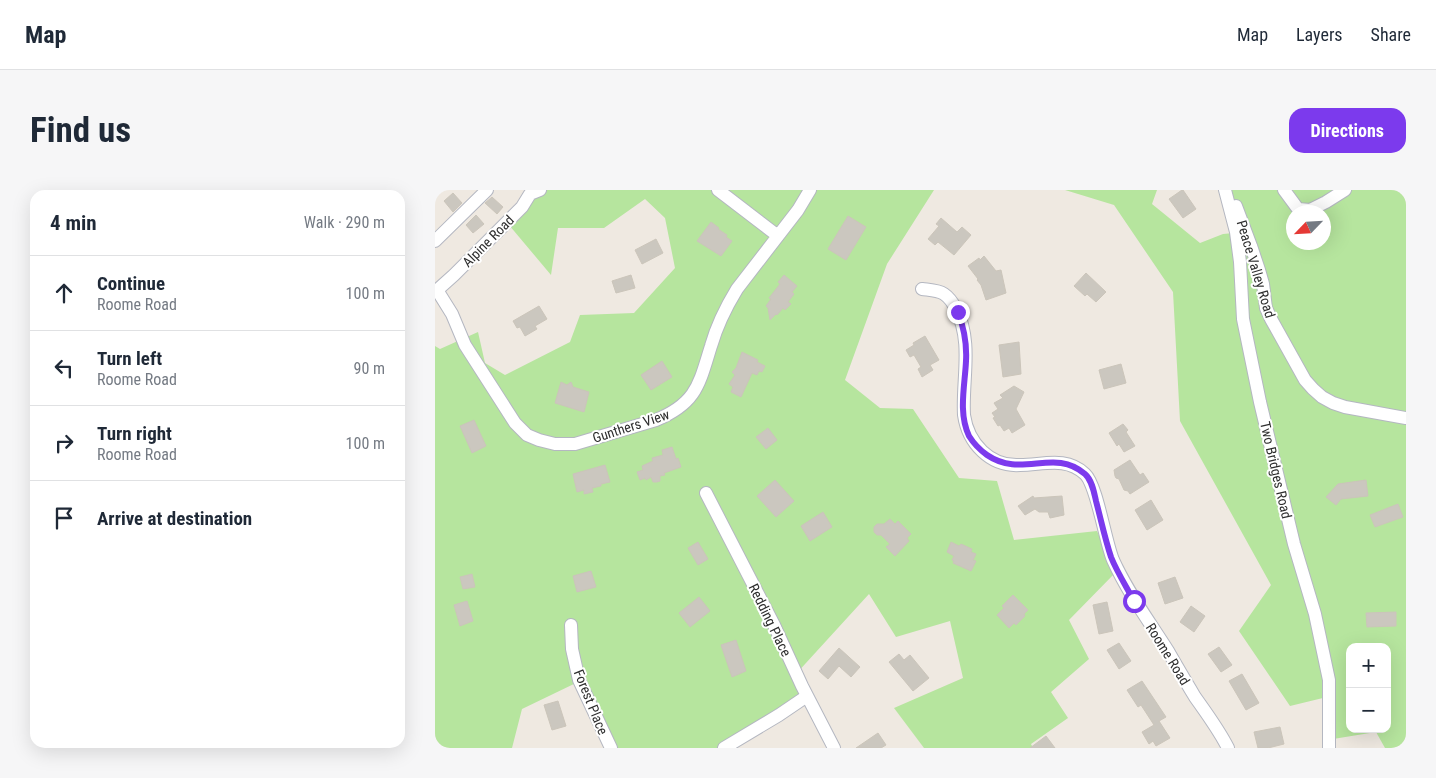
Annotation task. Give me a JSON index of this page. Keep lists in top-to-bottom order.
{
  "streets": {
    "street": [
      "Alpine Road",
      "Peace Valley Road",
      "Gunthers View",
      "Two Bridges Road",
      "Redding Place",
      "Roome Road",
      "Forest Place"
    ]
  },
  "crossings": [
    ["Alpine Road", "Gunthers View"],
    ["Peace Valley Road", "Two Bridges Road"]
  ],
  "north": "bottom left",
  "page": {
    "header": "Map",
    "nav": ["Map", "Layers", "Share"],
    "buttons": "Directions",
    "title": "Find us",
    "heading": ["4 min", "Walk · 290 m"],
    "list": [
      ["Continue", "Roome Road", "100 m"],
      ["Turn left", "Roome Road", "90 m"],
      ["Turn right", "Roome Road", "100 m"],
      "Arrive at destination"
    ],
    "map_buttons": ["+", "−"]
  }
}
